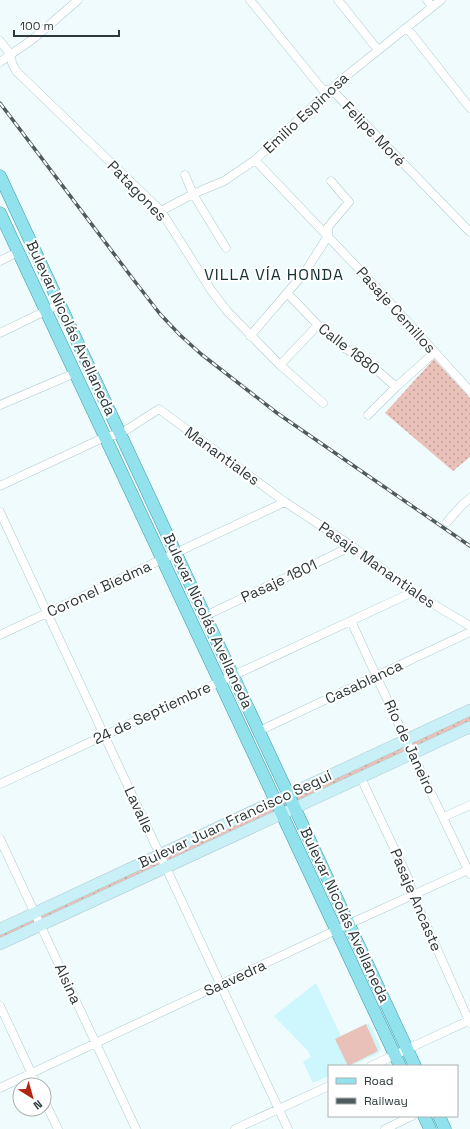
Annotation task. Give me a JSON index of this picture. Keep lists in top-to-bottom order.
{
  "streets": {
    "main road": ["Bulevar Nicolás Avellaneda", "Bulevar Juan Francisco Seguí"],
    "street": [
      "Emilio Espinosa",
      "Felipe Moré",
      "Patagones",
      "Pasaje Cemillos",
      "Calle 1880",
      "Manantiales",
      "Pasaje Manantiales",
      "Pasaje 1801",
      "Coronel Biedma",
      "Casablanca",
      "24 de Septiembre",
      "Río de Janeiro",
      "Lavalle",
      "Pasaje Ancaste",
      "Saavedra",
      "Alsina"
    ]
  },
  "crossings": [
    ["Emilio Espinosa", "Felipe Moré"],
    ["Emilio Espinosa", "Patagones"],
    ["Emilio Espinosa", "Pasaje Cemillos"],
    ["Bulevar Nicolás Avellaneda", "Manantiales"],
    ["Bulevar Nicolás Avellaneda", "Pasaje 1801"],
    ["Bulevar Nicolás Avellaneda", "Coronel Biedma"],
    ["Bulevar Nicolás Avellaneda", "Casablanca"],
    ["Bulevar Nicolás Avellaneda", "24 de Septiembre"],
    ["Bulevar Nicolás Avellaneda", "Bulevar Juan Francisco Seguí"],
    ["Bulevar Nicolás Avellaneda", "Saavedra"],
    ["Manantiales", "Pasaje Manantiales"],
    ["Manantiales", "Coronel Biedma"],
    ["Pasaje Manantiales", "Pasaje 1801"],
    ["Pasaje Manantiales", "Coronel Biedma"],
    ["Pasaje Manantiales", "24 de Septiembre"],
    ["Coronel Biedma", "Lavalle"],
    ["Casablanca", "Río de Janeiro"],
    ["24 de Septiembre", "Río de Janeiro"],
    ["24 de Septiembre", "Lavalle"],
    ["Río de Janeiro", "Bulevar Juan Francisco Seguí"],
    ["Río de Janeiro", "Saavedra"],
    ["Lavalle", "Bulevar Juan Francisco Seguí"],
    ["Lavalle", "Saavedra"],
    ["Bulevar Juan Francisco Seguí", "Pasaje Ancaste"],
    ["Bulevar Juan Francisco Seguí", "Alsina"],
    ["Pasaje Ancaste", "Saavedra"],
    ["Saavedra", "Alsina"]
  ],
  "districts": ["VILLA VÍA HONDA"],
  "legend": ["Road", "Railway"],
  "scale_bar": "100 m",
  "north": "bottom right"
}
